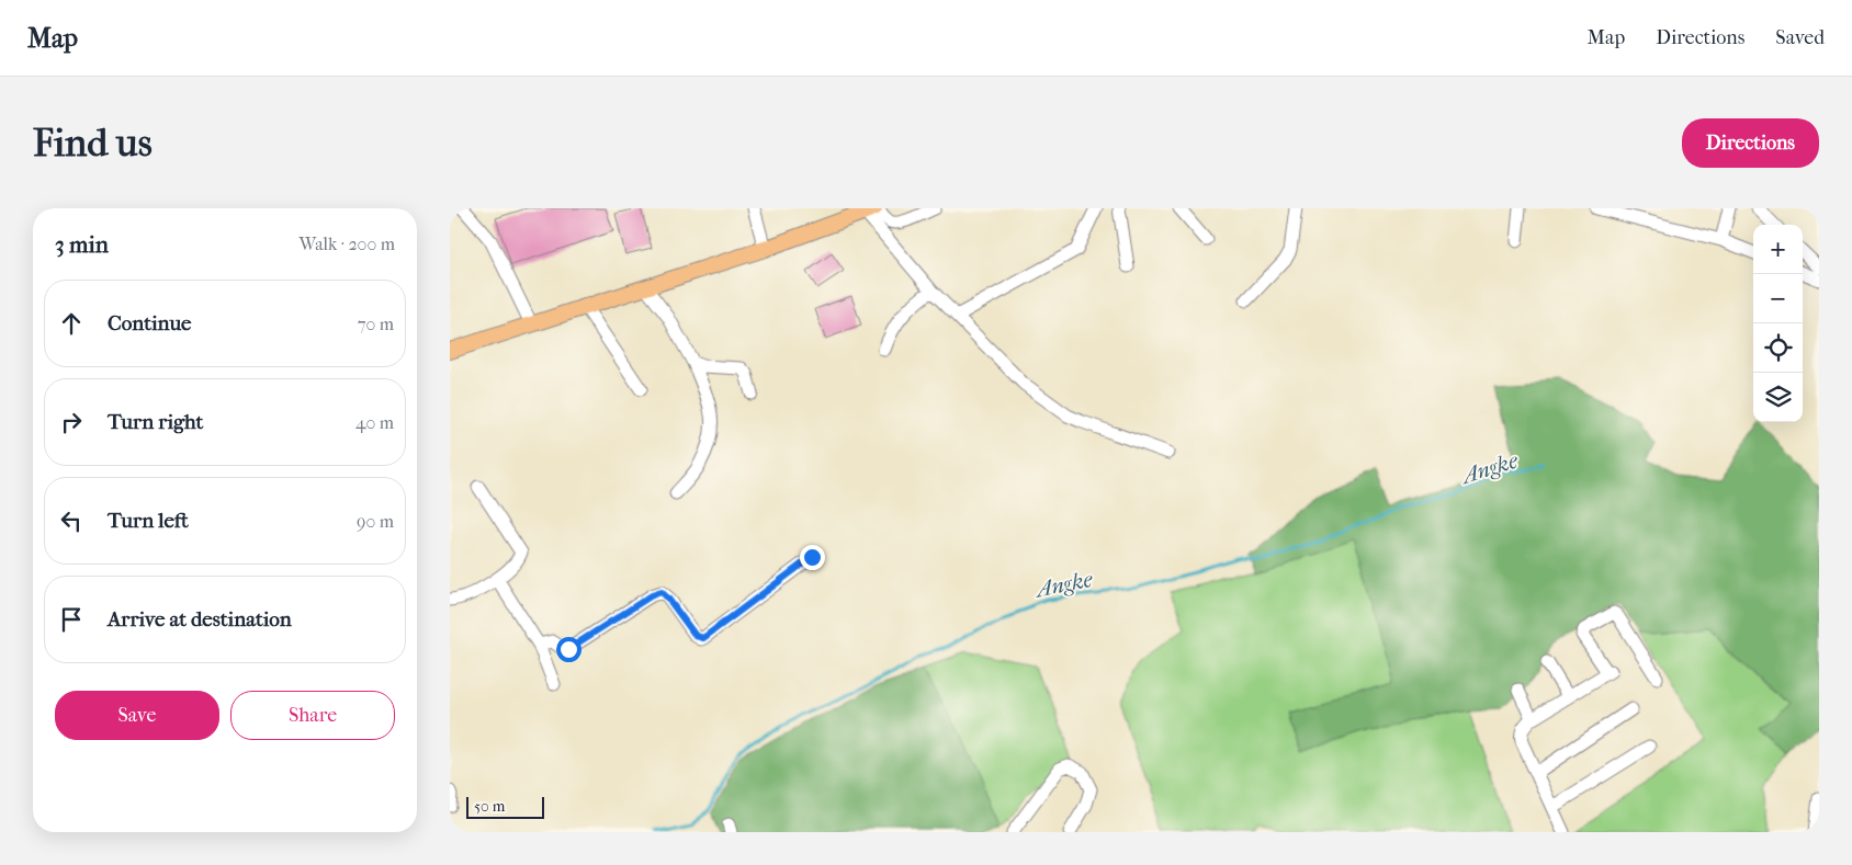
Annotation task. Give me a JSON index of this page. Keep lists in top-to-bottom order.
{
  "water": ["Angke"],
  "scale_bar": "50 m",
  "page": {
    "header": "Map",
    "nav": ["Map", "Directions", "Saved"],
    "buttons": [
      "Directions",
      ["Save", "Share"]
    ],
    "title": "Find us",
    "heading": ["3 min", "Walk · 200 m"],
    "map_buttons": ["+", "−"],
    "list": [
      ["Continue", "70 m"],
      ["Turn right", "40 m"],
      ["Turn left", "90 m"],
      "Arrive at destination"
    ],
    "scale": "50 m"
  }
}
